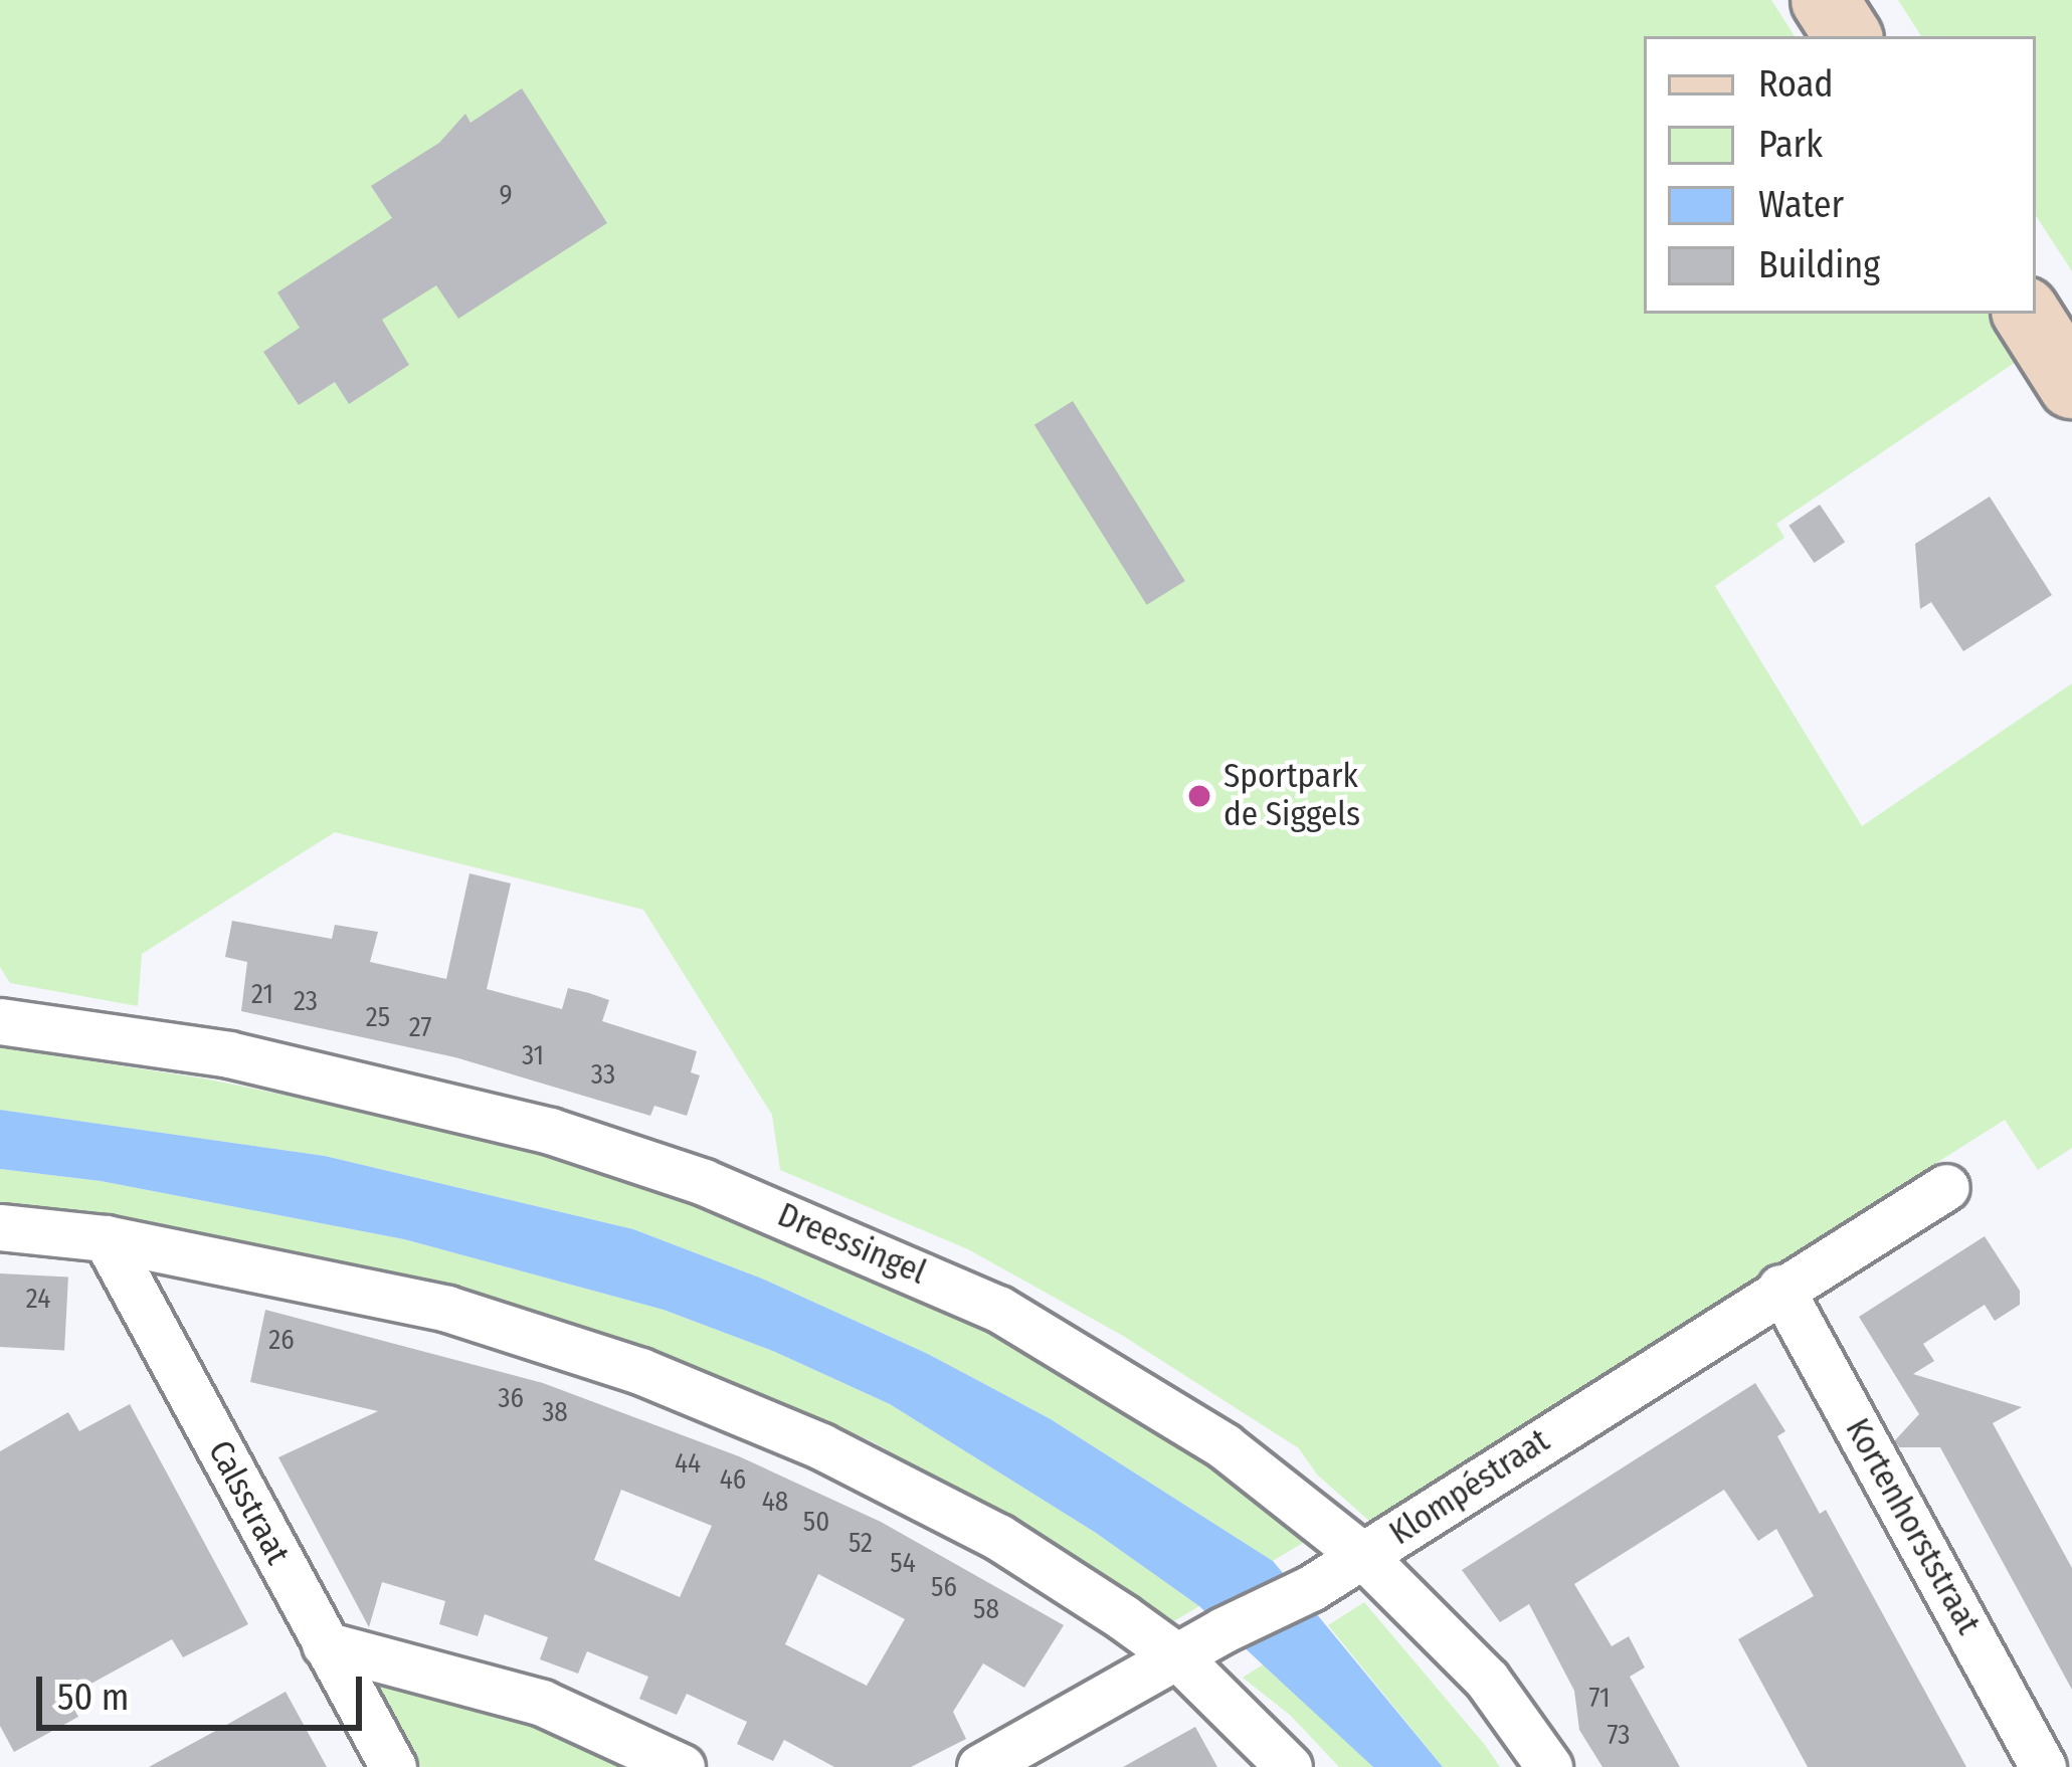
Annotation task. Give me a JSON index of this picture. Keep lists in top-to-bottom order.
{
  "streets": {
    "street": [
      "Dreessingel",
      "Klompéstraat",
      "Calsstraat",
      "Kortenhorststraat"
    ]
  },
  "crossings": [
    ["Dreessingel", "Klompéstraat"],
    ["Klompéstraat", "Kortenhorststraat"]
  ],
  "places": ["Sportpark de Siggels"],
  "house_numbers": [
    "9",
    "21",
    "23",
    "25",
    "27",
    "31",
    "33",
    "24",
    "26",
    "36",
    "38",
    "44",
    "46",
    "48",
    "50",
    "52",
    "54",
    "56",
    "58",
    "71",
    "73"
  ],
  "legend": [
    "Road",
    "Park",
    "Water",
    "Building"
  ],
  "scale_bar": "50 m"
}
